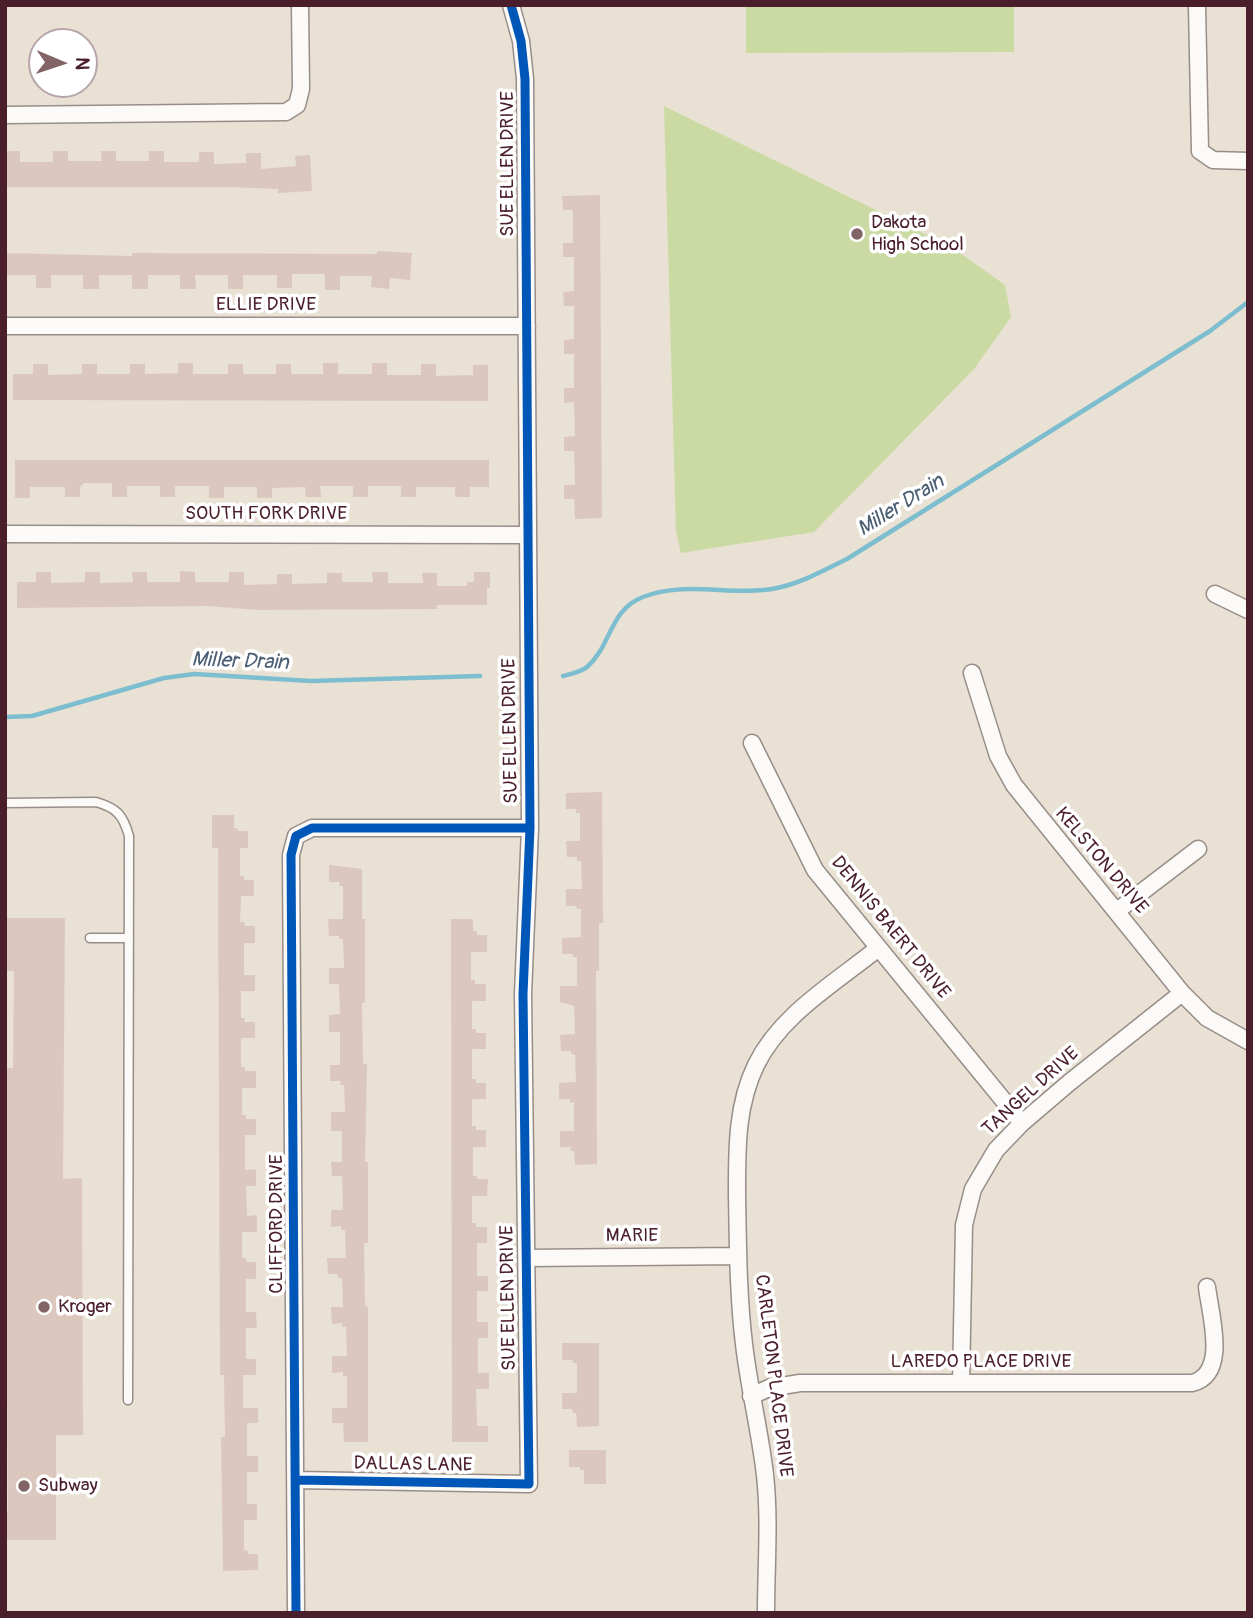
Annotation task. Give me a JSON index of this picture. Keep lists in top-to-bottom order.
{
  "streets": {
    "street": [
      "SUE ELLEN DRIVE",
      "ELLIE DRIVE",
      "SOUTH FORK DRIVE",
      "KELSTON DRIVE",
      "DENNIS BAERT DRIVE",
      "TANGEL DRIVE",
      "CLIFFORD DRIVE",
      "MARIE",
      "LAREDO PLACE DRIVE",
      "CARLETON PLACE DRIVE",
      "DALLAS LANE"
    ]
  },
  "crossings": [
    ["SUE ELLEN DRIVE", "ELLIE DRIVE"],
    ["SUE ELLEN DRIVE", "SOUTH FORK DRIVE"],
    ["SUE ELLEN DRIVE", "CLIFFORD DRIVE"],
    ["SUE ELLEN DRIVE", "MARIE"],
    ["SUE ELLEN DRIVE", "DALLAS LANE"],
    ["KELSTON DRIVE", "TANGEL DRIVE"],
    ["DENNIS BAERT DRIVE", "TANGEL DRIVE"],
    ["DENNIS BAERT DRIVE", "CARLETON PLACE DRIVE"],
    ["TANGEL DRIVE", "LAREDO PLACE DRIVE"],
    ["CLIFFORD DRIVE", "DALLAS LANE"],
    ["MARIE", "CARLETON PLACE DRIVE"],
    ["LAREDO PLACE DRIVE", "CARLETON PLACE DRIVE"]
  ],
  "water": ["Miller Drain"],
  "places": ["Dakota High School", "Kroger", "Subway"],
  "north": "right"
}
